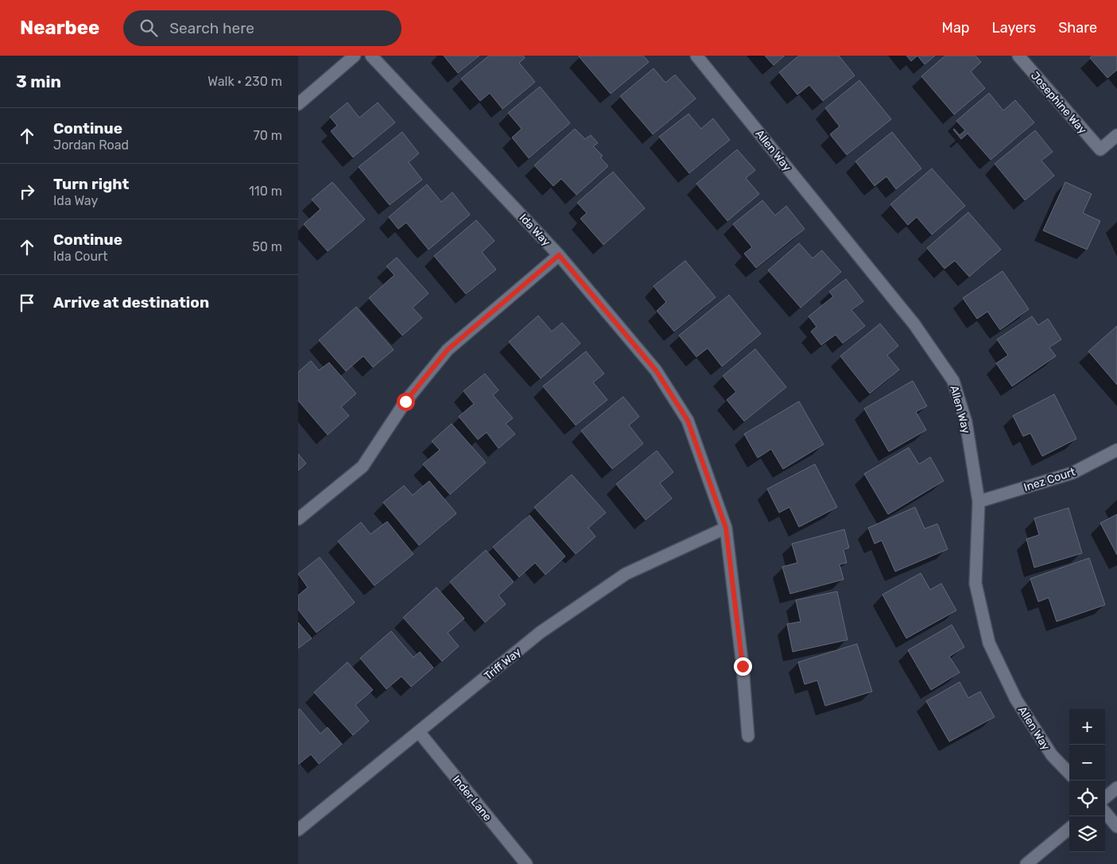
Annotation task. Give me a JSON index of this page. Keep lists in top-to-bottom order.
{
  "streets": {
    "street": [
      "Josephine Way",
      "Allen Way",
      "Ida Way",
      "Inez Court",
      "Triff Way",
      "Inder Lane"
    ]
  },
  "crossings": [
    ["Allen Way", "Inez Court"],
    ["Ida Way", "Triff Way"],
    ["Triff Way", "Inder Lane"]
  ],
  "page": {
    "header": "Nearbee",
    "search": "Search here",
    "nav": ["Map", "Layers", "Share"],
    "heading": ["3 min", "Walk · 230 m"],
    "list": [
      ["Continue", "Jordan Road", "70 m"],
      ["Turn right", "Ida Way", "110 m"],
      ["Continue", "Ida Court", "50 m"],
      "Arrive at destination"
    ],
    "map_buttons": ["+", "−"]
  }
}
